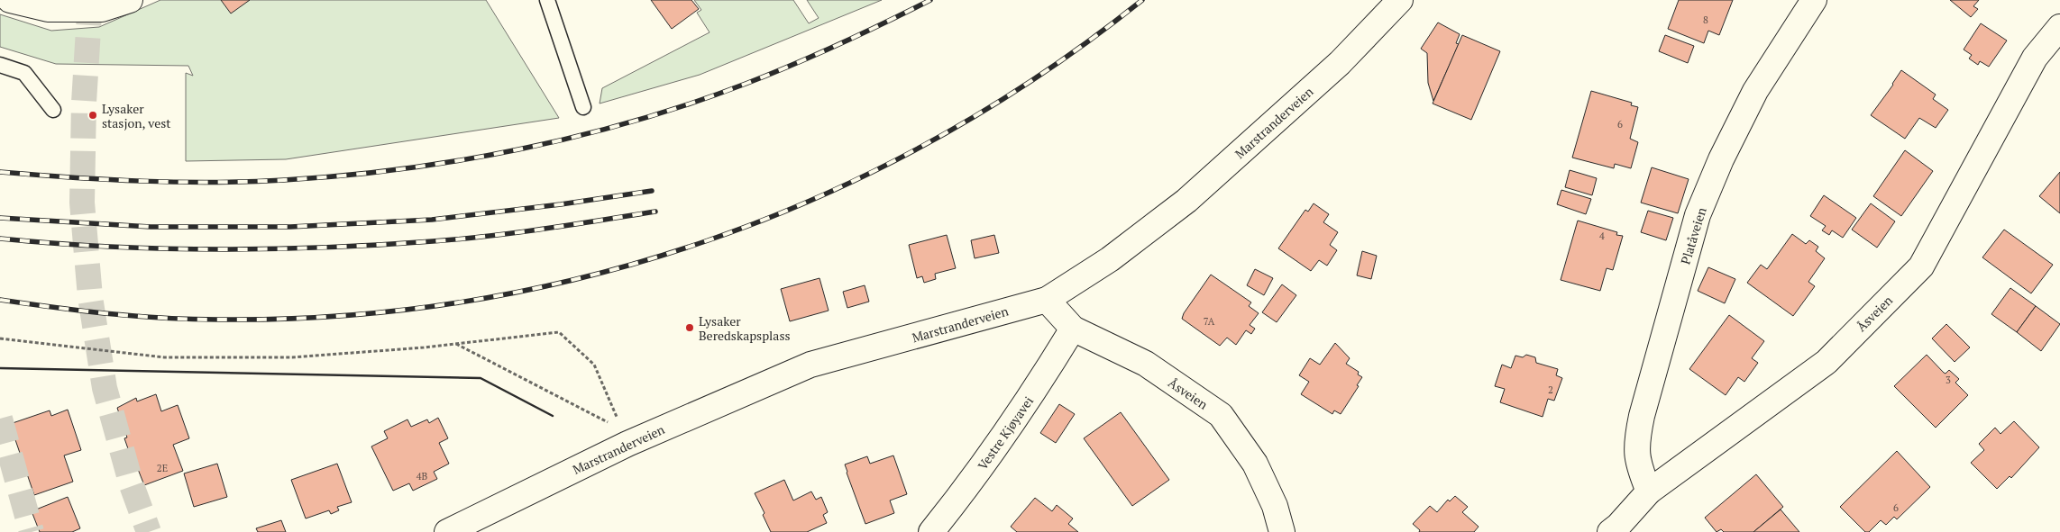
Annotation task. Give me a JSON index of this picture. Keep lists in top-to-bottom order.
{
  "streets": {
    "street": [
      "Marstranderveien",
      "Platåveien",
      "Åsveien",
      "Vestre Kjøyavei"
    ]
  },
  "crossings": [
    ["Marstranderveien", "Åsveien"],
    ["Platåveien", "Åsveien"],
    ["Åsveien", "Vestre Kjøyavei"]
  ],
  "places": ["Lysaker stasjon, vest", "Lysaker Beredskapsplass"],
  "house_numbers": [
    "8",
    "6",
    "4",
    "7A",
    "3",
    "2",
    "2E",
    "4B",
    "6"
  ]
}
